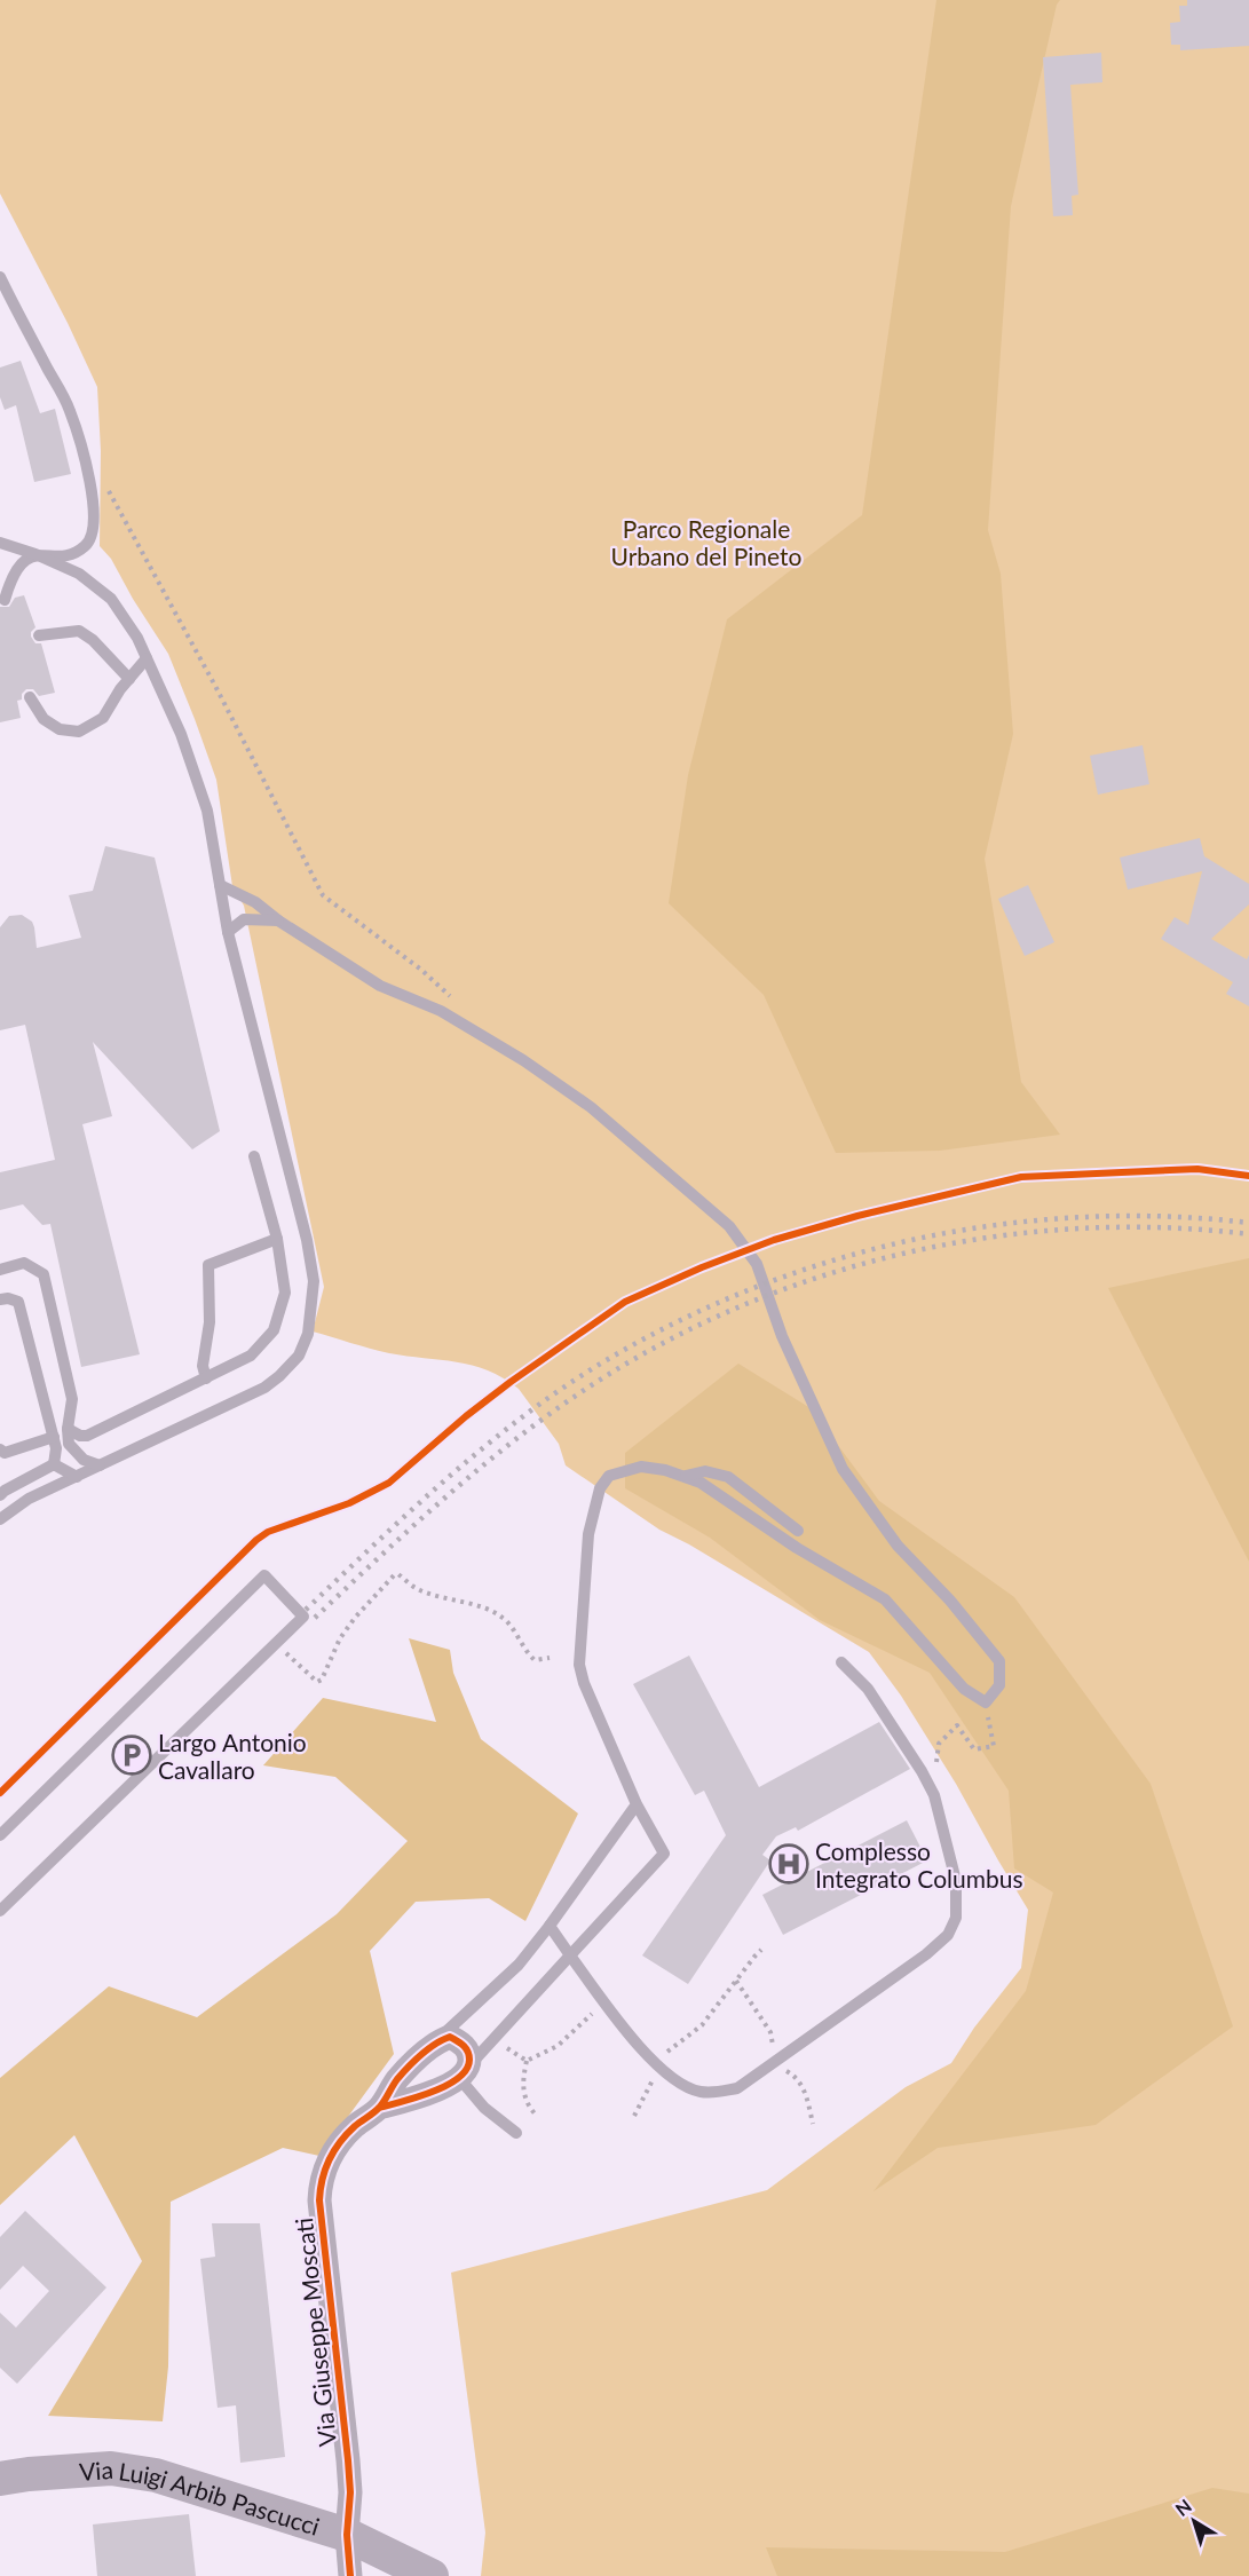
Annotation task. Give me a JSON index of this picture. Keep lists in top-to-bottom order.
{
  "streets": {
    "street": ["Via Giuseppe Moscati", "Via Luigi Arbib Pascucci"]
  },
  "crossings": [
    ["Via Giuseppe Moscati", "Via Luigi Arbib Pascucci"]
  ],
  "parks": ["Parco Regionale Urbano del Pineto"],
  "places": {
    "parking": ["Largo Antonio Cavallaro"],
    "hospital": ["Complesso Integrato Columbus"]
  },
  "north": "top left"
}
